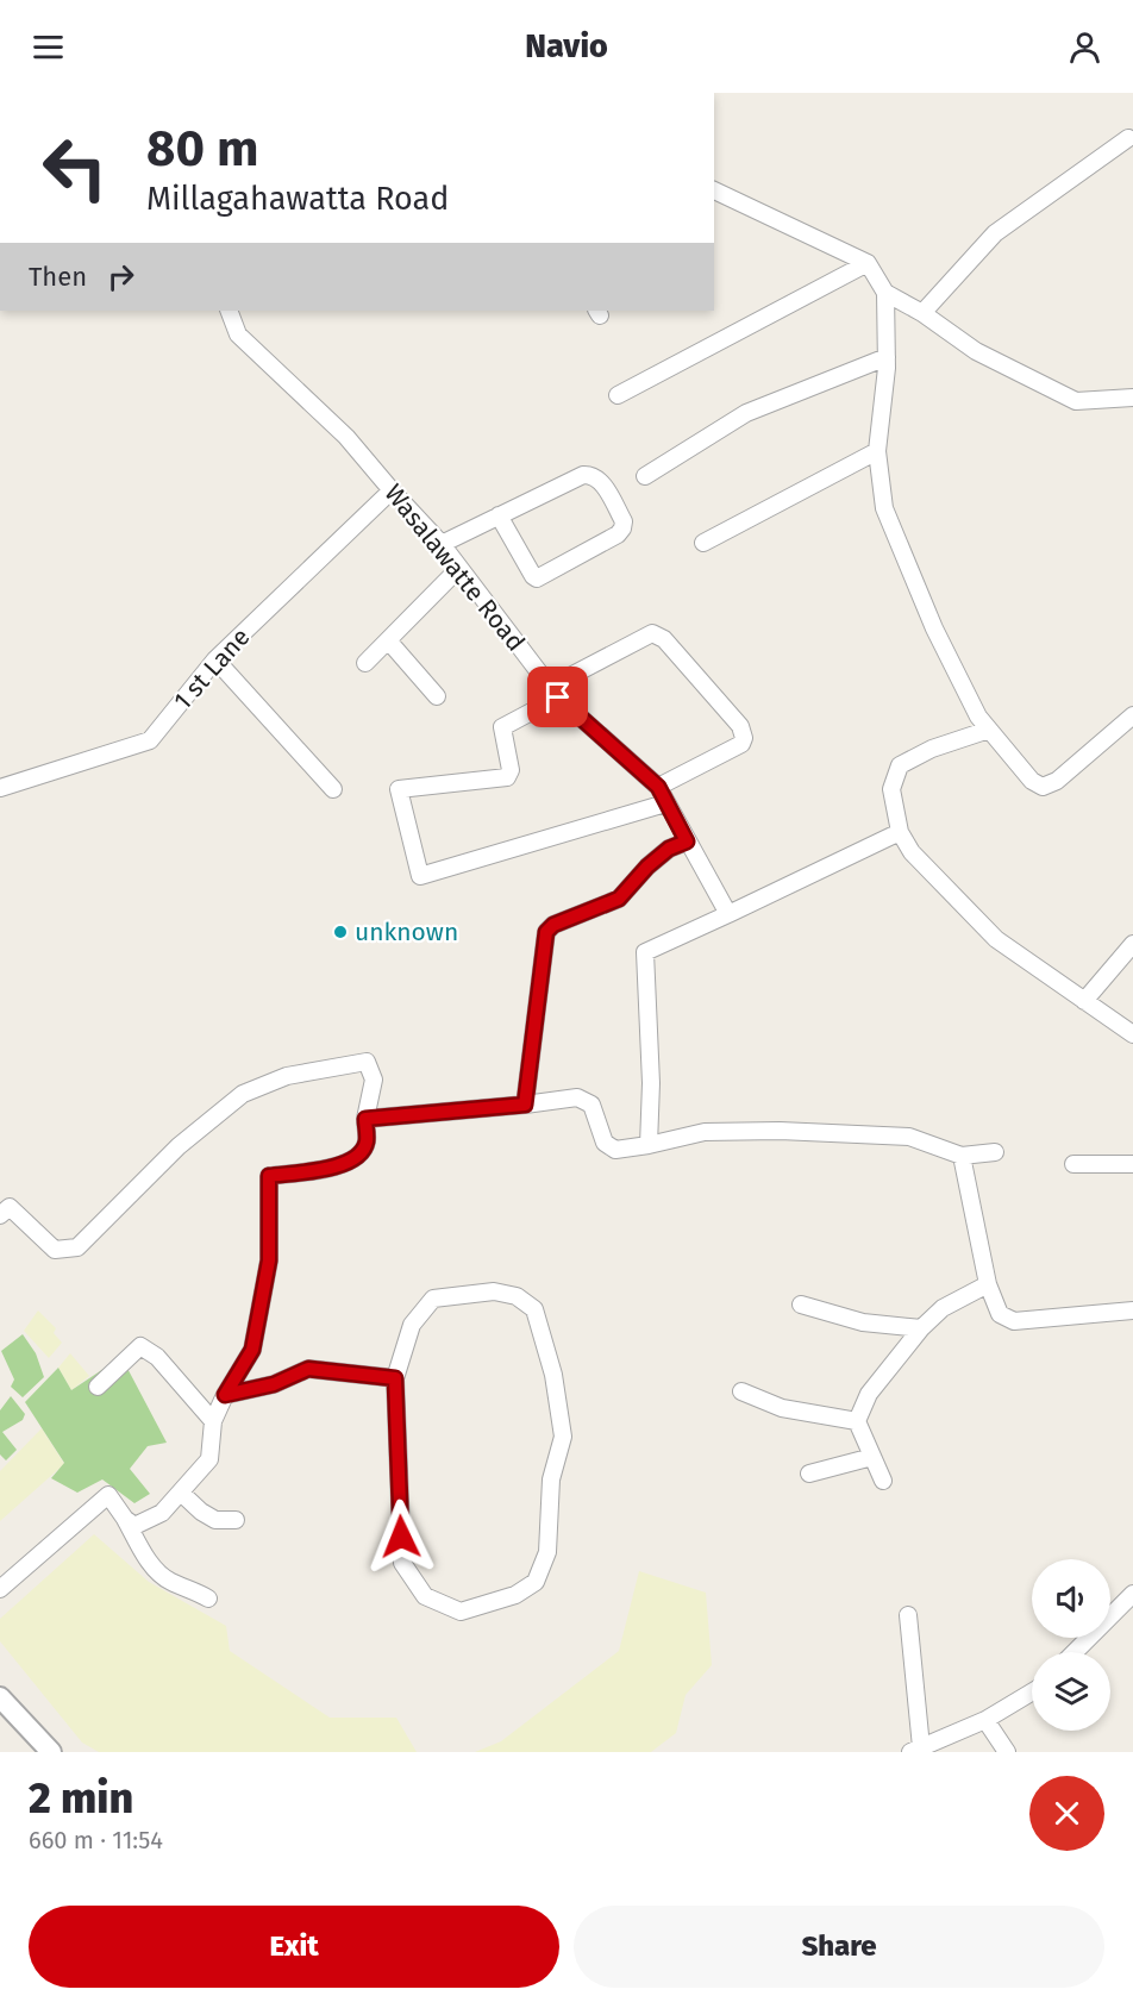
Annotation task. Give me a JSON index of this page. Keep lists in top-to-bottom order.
{
  "streets": {
    "street": ["Wasalawatte Road", "1 st Lane"]
  },
  "crossings": [
    ["Wasalawatte Road", "1 st Lane"]
  ],
  "places": ["unknown"],
  "page": {
    "header": "Navio",
    "turn": ["80 m", "Millagahawatta Road"],
    "then": "Then",
    "heading": ["2 min", "660 m · 11:54"],
    "buttons": ["Exit", "Share"]
  }
}
